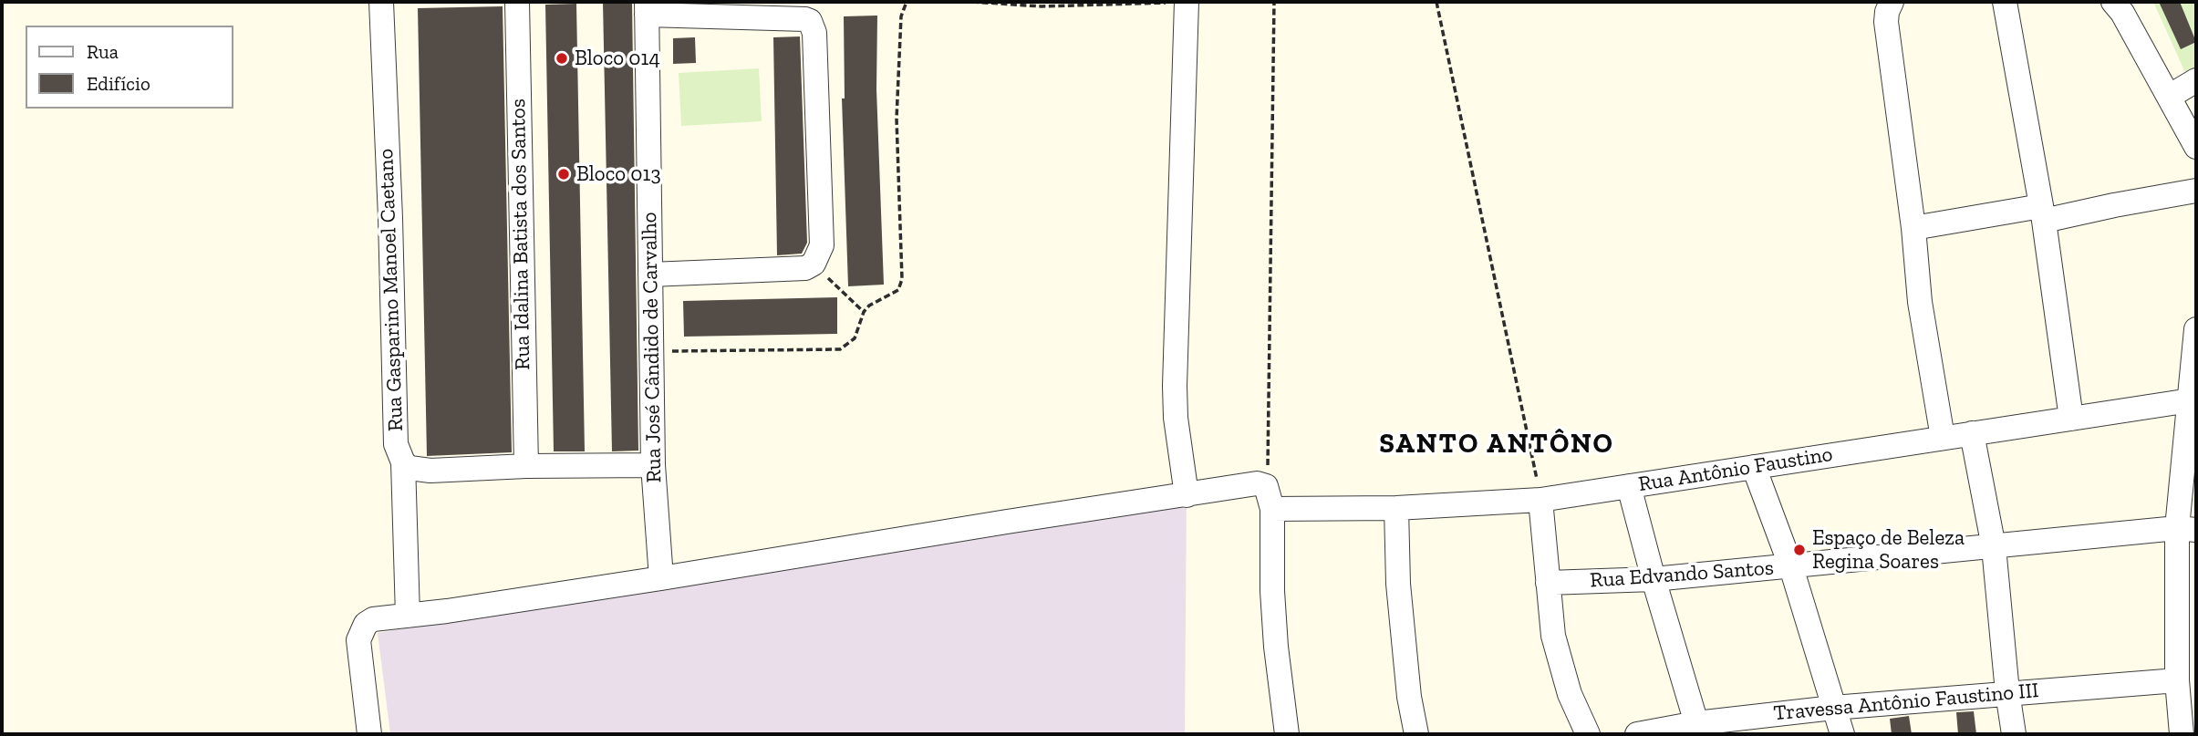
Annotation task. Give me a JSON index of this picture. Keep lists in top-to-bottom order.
{
  "streets": {
    "street": [
      "Rua Idalina Batista dos Santos",
      "Rua Gasparino Manoel Caetano",
      "Rua José Cândido de Carvalho",
      "Rua Antônio Faustino",
      "Rua Edvando Santos",
      "Travessa Antônio Faustino III"
    ]
  },
  "crossings": [
    ["Rua Gasparino Manoel Caetano", "Rua Antônio Faustino"],
    ["Rua José Cândido de Carvalho", "Rua Antônio Faustino"]
  ],
  "districts": ["SANTO ANTÔNO"],
  "places": ["Bloco 014", "Bloco 013", "Espaço de Beleza Regina Soares"],
  "legend": ["Rua", "Edifício"]
}
